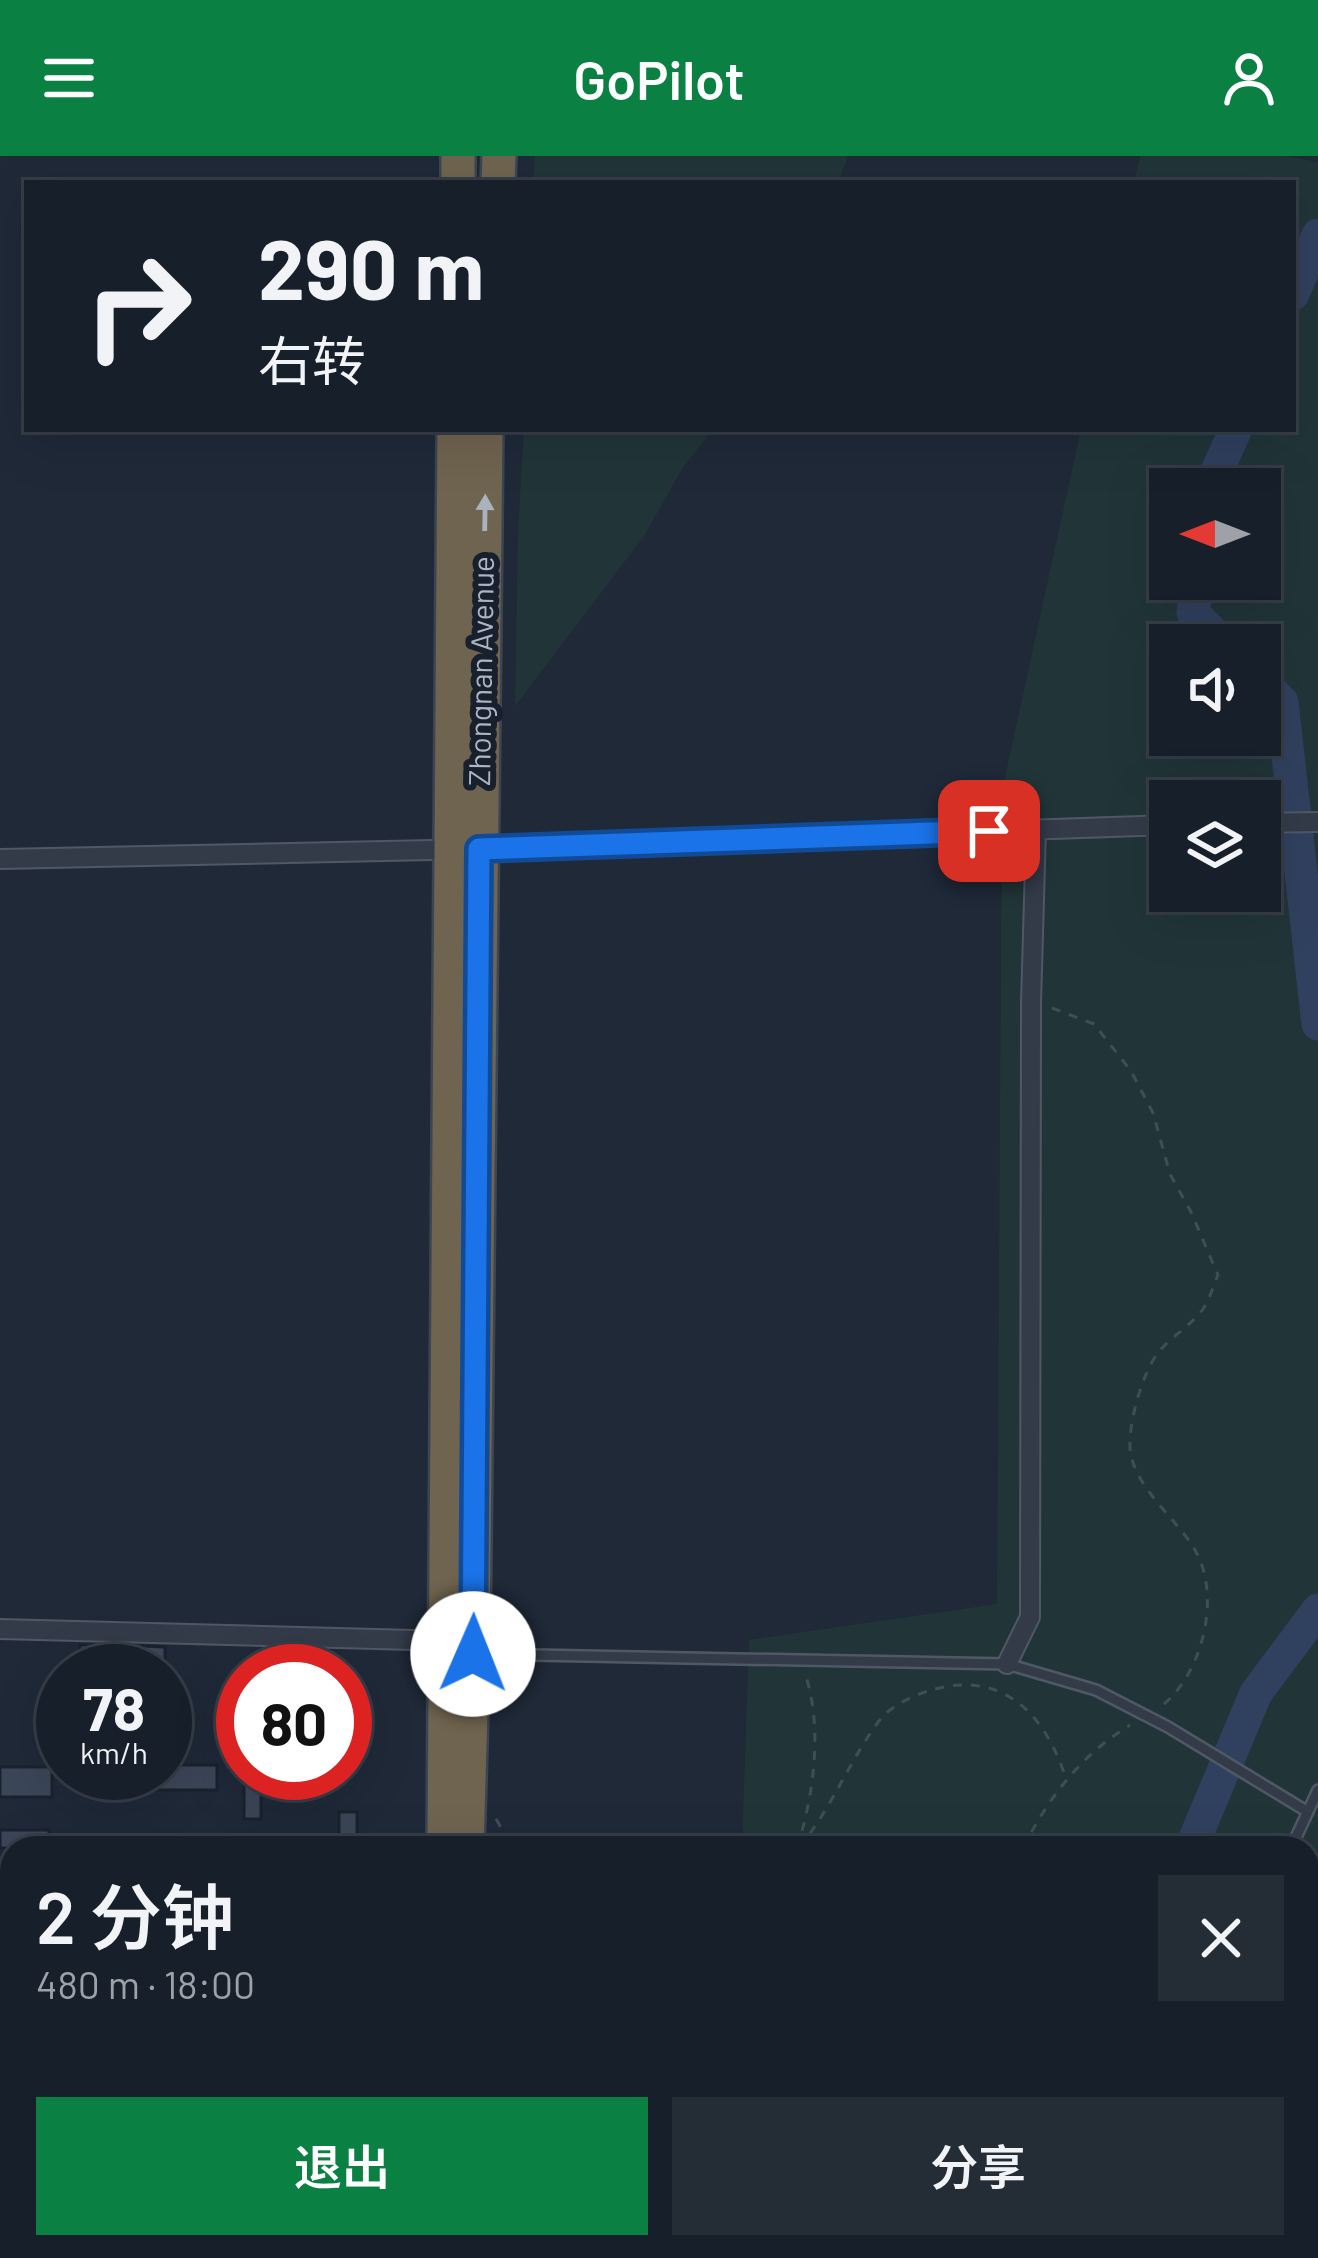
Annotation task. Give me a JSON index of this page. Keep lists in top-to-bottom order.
{
  "streets": {
    "highway": ["Zhongnan Avenue"]
  },
  "north": "left",
  "page": {
    "header": "GoPilot",
    "turn": ["290 m", "右转"],
    "speed": "78 km/h",
    "limit": "80",
    "heading": ["2 分钟", "480 m · 18:00"],
    "buttons": ["退出", "分享"]
  }
}
